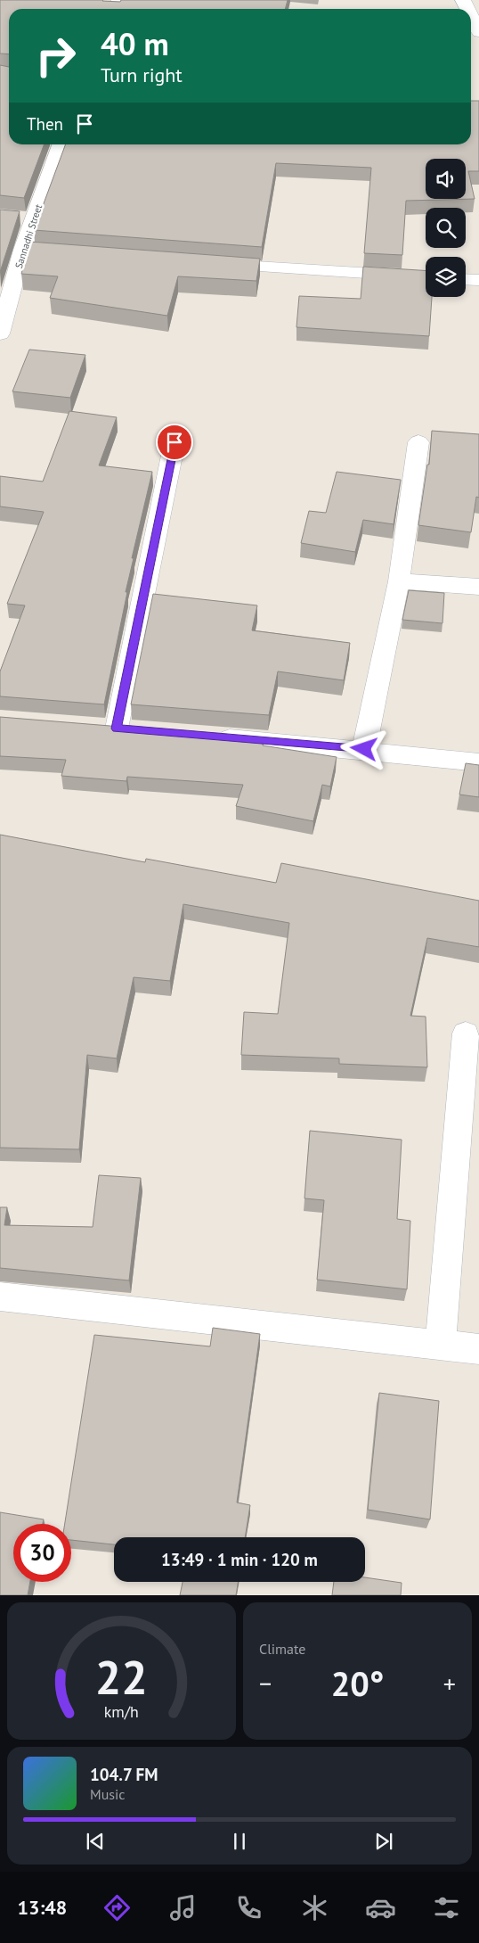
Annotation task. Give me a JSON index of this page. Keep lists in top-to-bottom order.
{
  "streets": {
    "street": ["Sannadhi Street"]
  },
  "page": {
    "turn": ["40 m", "Turn right"],
    "then": "Then",
    "limit": "30",
    "trip": "13:49 · 1 min · 120 m",
    "tile": "Climate",
    "heat": ["−", "20°", "+"],
    "song": ["104.7 FM", "Music"],
    "tabs": "13:48",
    "gauge": ["22", "km/h"]
  }
}
